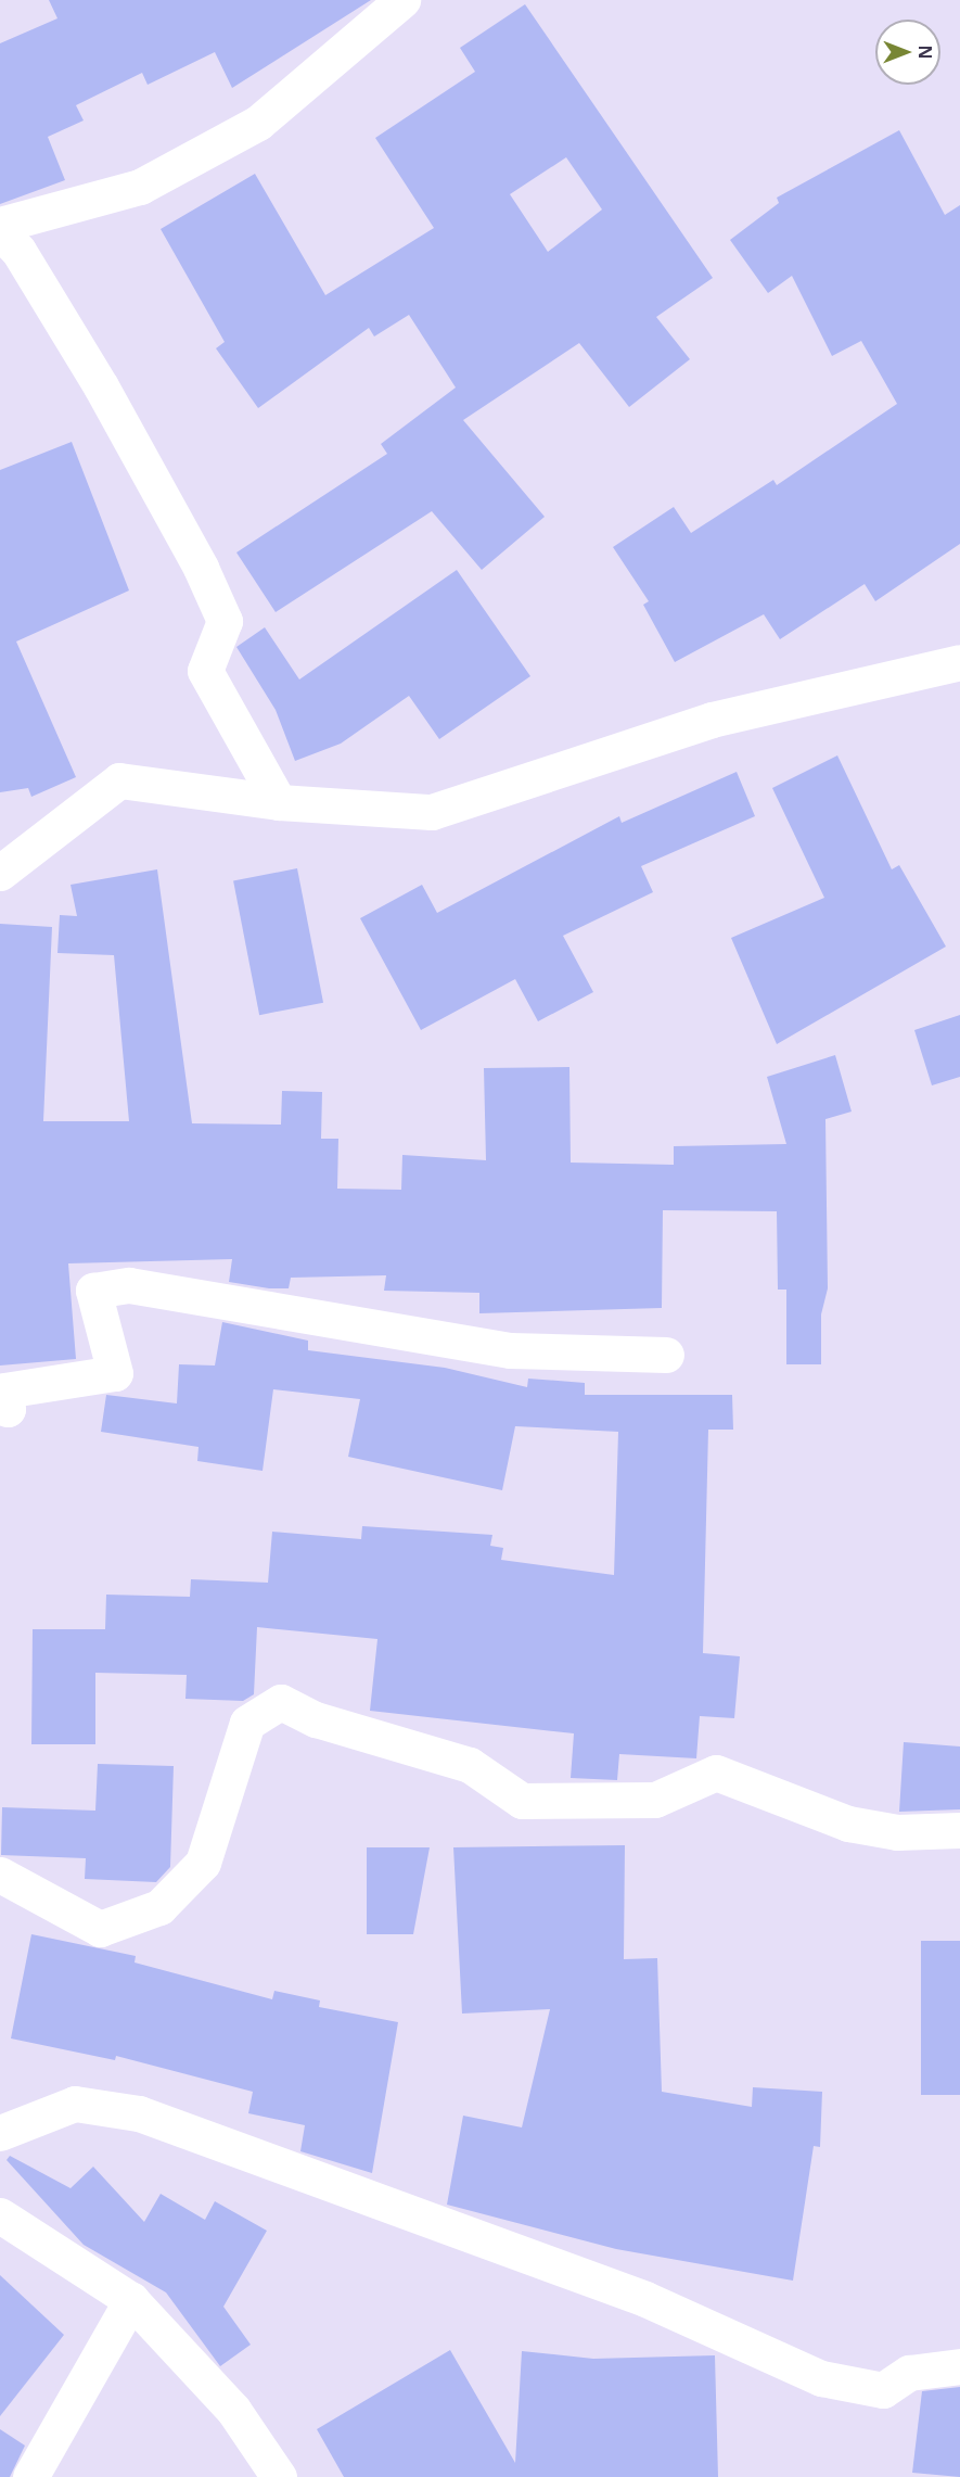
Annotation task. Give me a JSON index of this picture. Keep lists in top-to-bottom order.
{
  "north": "right"
}
